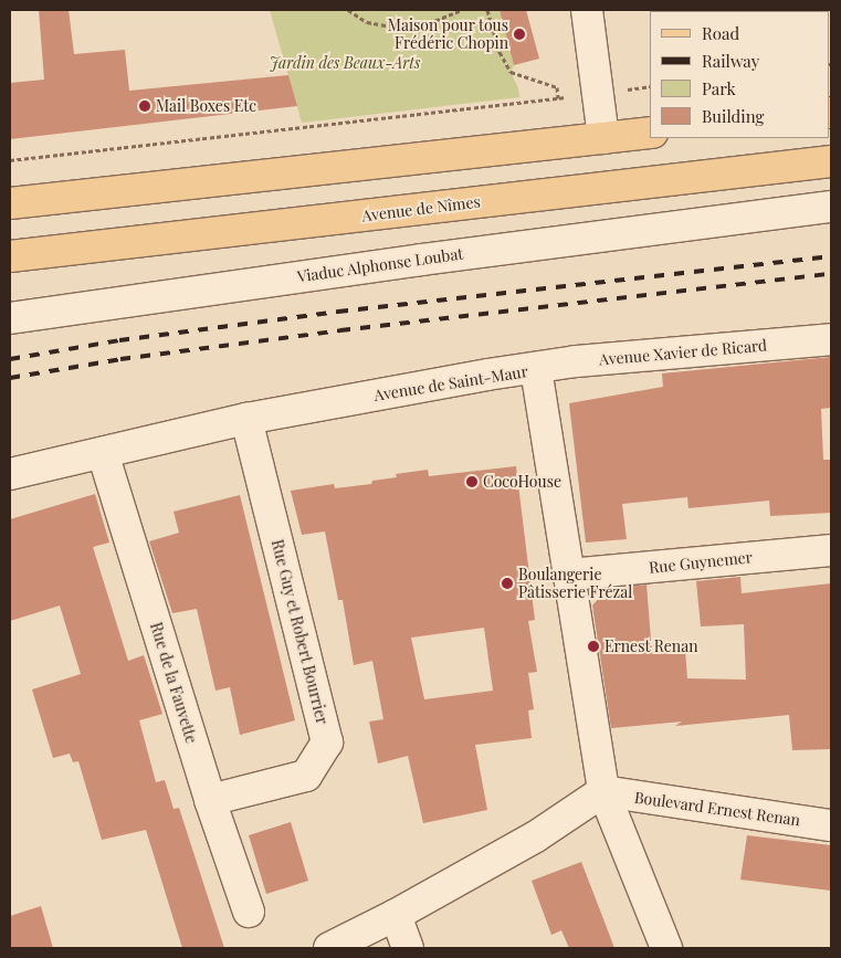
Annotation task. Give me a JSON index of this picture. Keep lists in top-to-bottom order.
{
  "streets": {
    "main road": ["Avenue de Nîmes"],
    "street": [
      "Viaduc Alphonse Loubat",
      "Avenue Xavier de Ricard",
      "Avenue de Saint-Maur",
      "Rue Guynemer",
      "Rue Guy et Robert Bourrier",
      "Rue de la Fauvette",
      "Boulevard Ernest Renan"
    ]
  },
  "crossings": [
    ["Avenue Xavier de Ricard", "Avenue de Saint-Maur"],
    ["Avenue de Saint-Maur", "Rue Guynemer"],
    ["Avenue de Saint-Maur", "Rue Guy et Robert Bourrier"],
    ["Avenue de Saint-Maur", "Rue de la Fauvette"],
    ["Avenue de Saint-Maur", "Boulevard Ernest Renan"],
    ["Rue Guy et Robert Bourrier", "Rue de la Fauvette"]
  ],
  "parks": ["Jardin des Beaux-Arts"],
  "places": [
    "Maison pour tous Frédéric Chopin",
    "Mail Boxes Etc",
    "CocoHouse",
    "Boulangerie Pâtisserie Frézal",
    "Ernest Renan"
  ],
  "legend": [
    "Road",
    "Railway",
    "Park",
    "Building"
  ]
}
